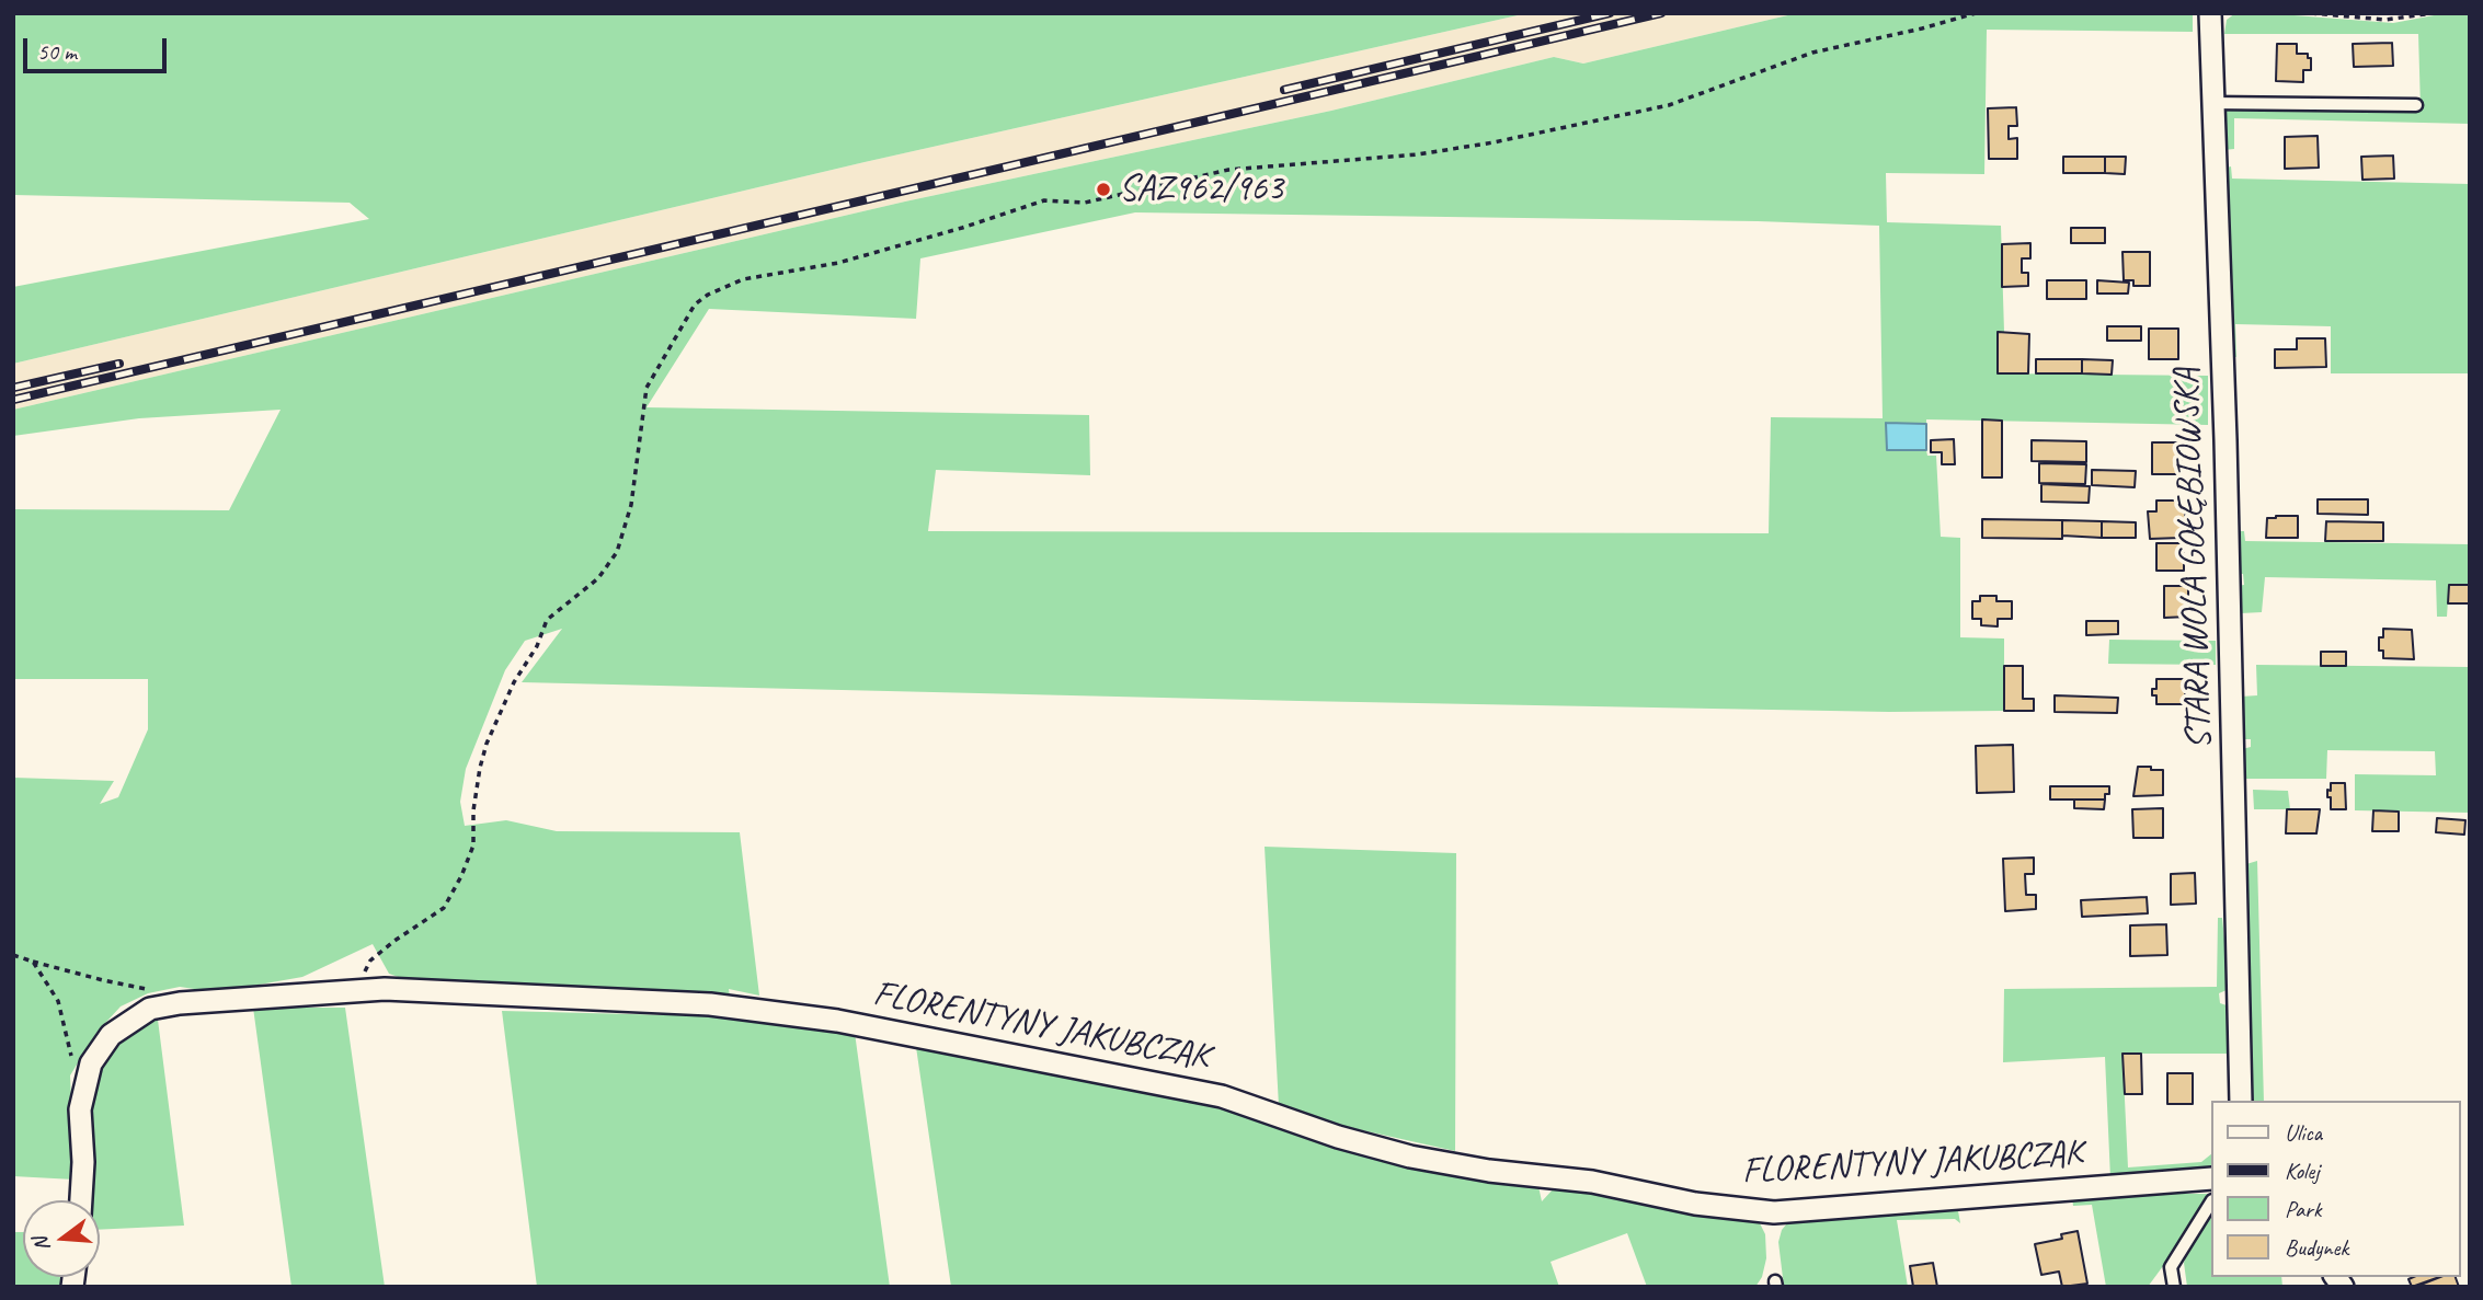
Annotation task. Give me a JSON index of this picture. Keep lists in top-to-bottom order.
{
  "streets": {
    "street": ["STARA WOLA GOŁĘBIOWSKA", "FLORENTYNY JAKUBCZAK"]
  },
  "places": ["SAZ962/963"],
  "legend": [
    "Ulica",
    "Kolej",
    "Park",
    "Budynek"
  ],
  "scale_bar": "50 m",
  "north": "left"
}
